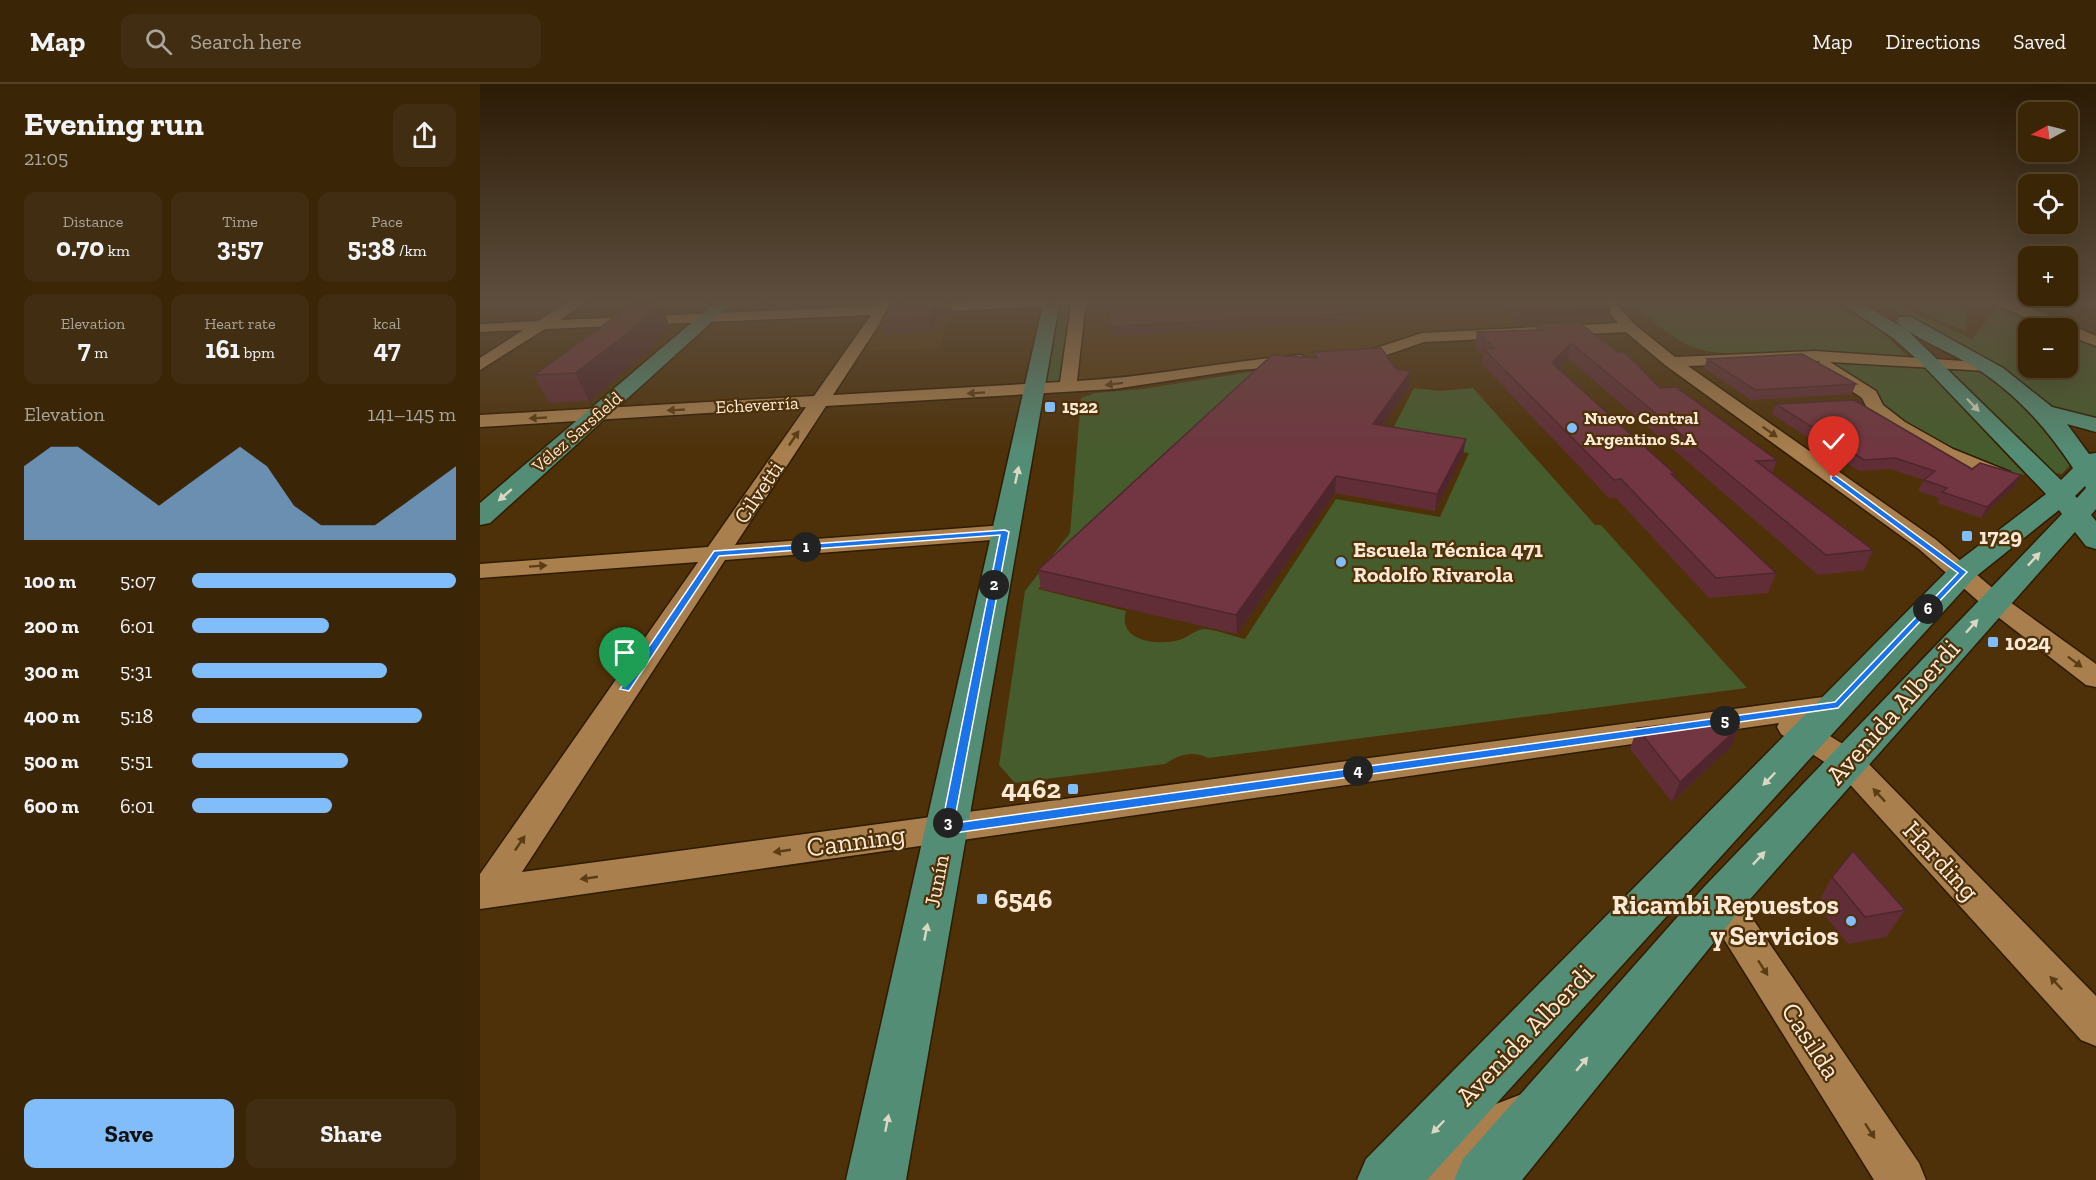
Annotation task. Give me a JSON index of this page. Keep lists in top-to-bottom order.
{
  "streets": {
    "main road": ["Vélez Sarsfield", "Avenida Alberdi", "Junín"],
    "street": [
      "Echeverría",
      "Cilvetti",
      "Canning",
      "Harding",
      "Casilda"
    ]
  },
  "crossings": [
    ["Echeverría", "Vélez Sarsfield"],
    ["Echeverría", "Cilvetti"],
    ["Echeverría", "Junín"],
    ["Cilvetti", "Canning"],
    ["Avenida Alberdi", "Canning"],
    ["Avenida Alberdi", "Harding"],
    ["Avenida Alberdi", "Casilda"],
    ["Canning", "Harding"],
    ["Canning", "Junín"]
  ],
  "one_way": [
    "Vélez Sarsfield",
    "Cilvetti",
    "Junín",
    "Casilda"
  ],
  "places": {
    "transit": [
      "1522",
      "1729",
      "1024",
      "4462",
      "6546"
    ],
    "other": ["Nuevo Central Argentino S.A", "Escuela Técnica 471 Rodolfo Rivarola", "Ricambi Repuestos y Servicios"]
  },
  "north": "left",
  "page": {
    "header": "Map",
    "search": "Search here",
    "nav": ["Map", "Directions", "Saved"],
    "heading": ["Evening run", "21:05"],
    "map_buttons": ["+", "−"],
    "stats": [
      ["Distance", "0.70 km"],
      ["Time", "3:57"],
      ["Pace", "5:38 /km"],
      ["Elevation", "7 m"],
      ["Heart rate", "161 bpm"],
      ["kcal", "47"]
    ],
    "chart": ["Elevation", "141–145 m"],
    "pins": [
      "1",
      "2",
      "6",
      "5",
      "4",
      "3"
    ],
    "list": [
      {
        "name": "100 m",
        "note": "5:07"
      },
      {
        "name": "200 m",
        "note": "6:01"
      },
      {
        "name": "300 m",
        "note": "5:31"
      },
      {
        "name": "400 m",
        "note": "5:18"
      },
      {
        "name": "500 m",
        "note": "5:51"
      },
      {
        "name": "600 m",
        "note": "6:01"
      }
    ],
    "buttons": ["Save", "Share"]
  }
}
